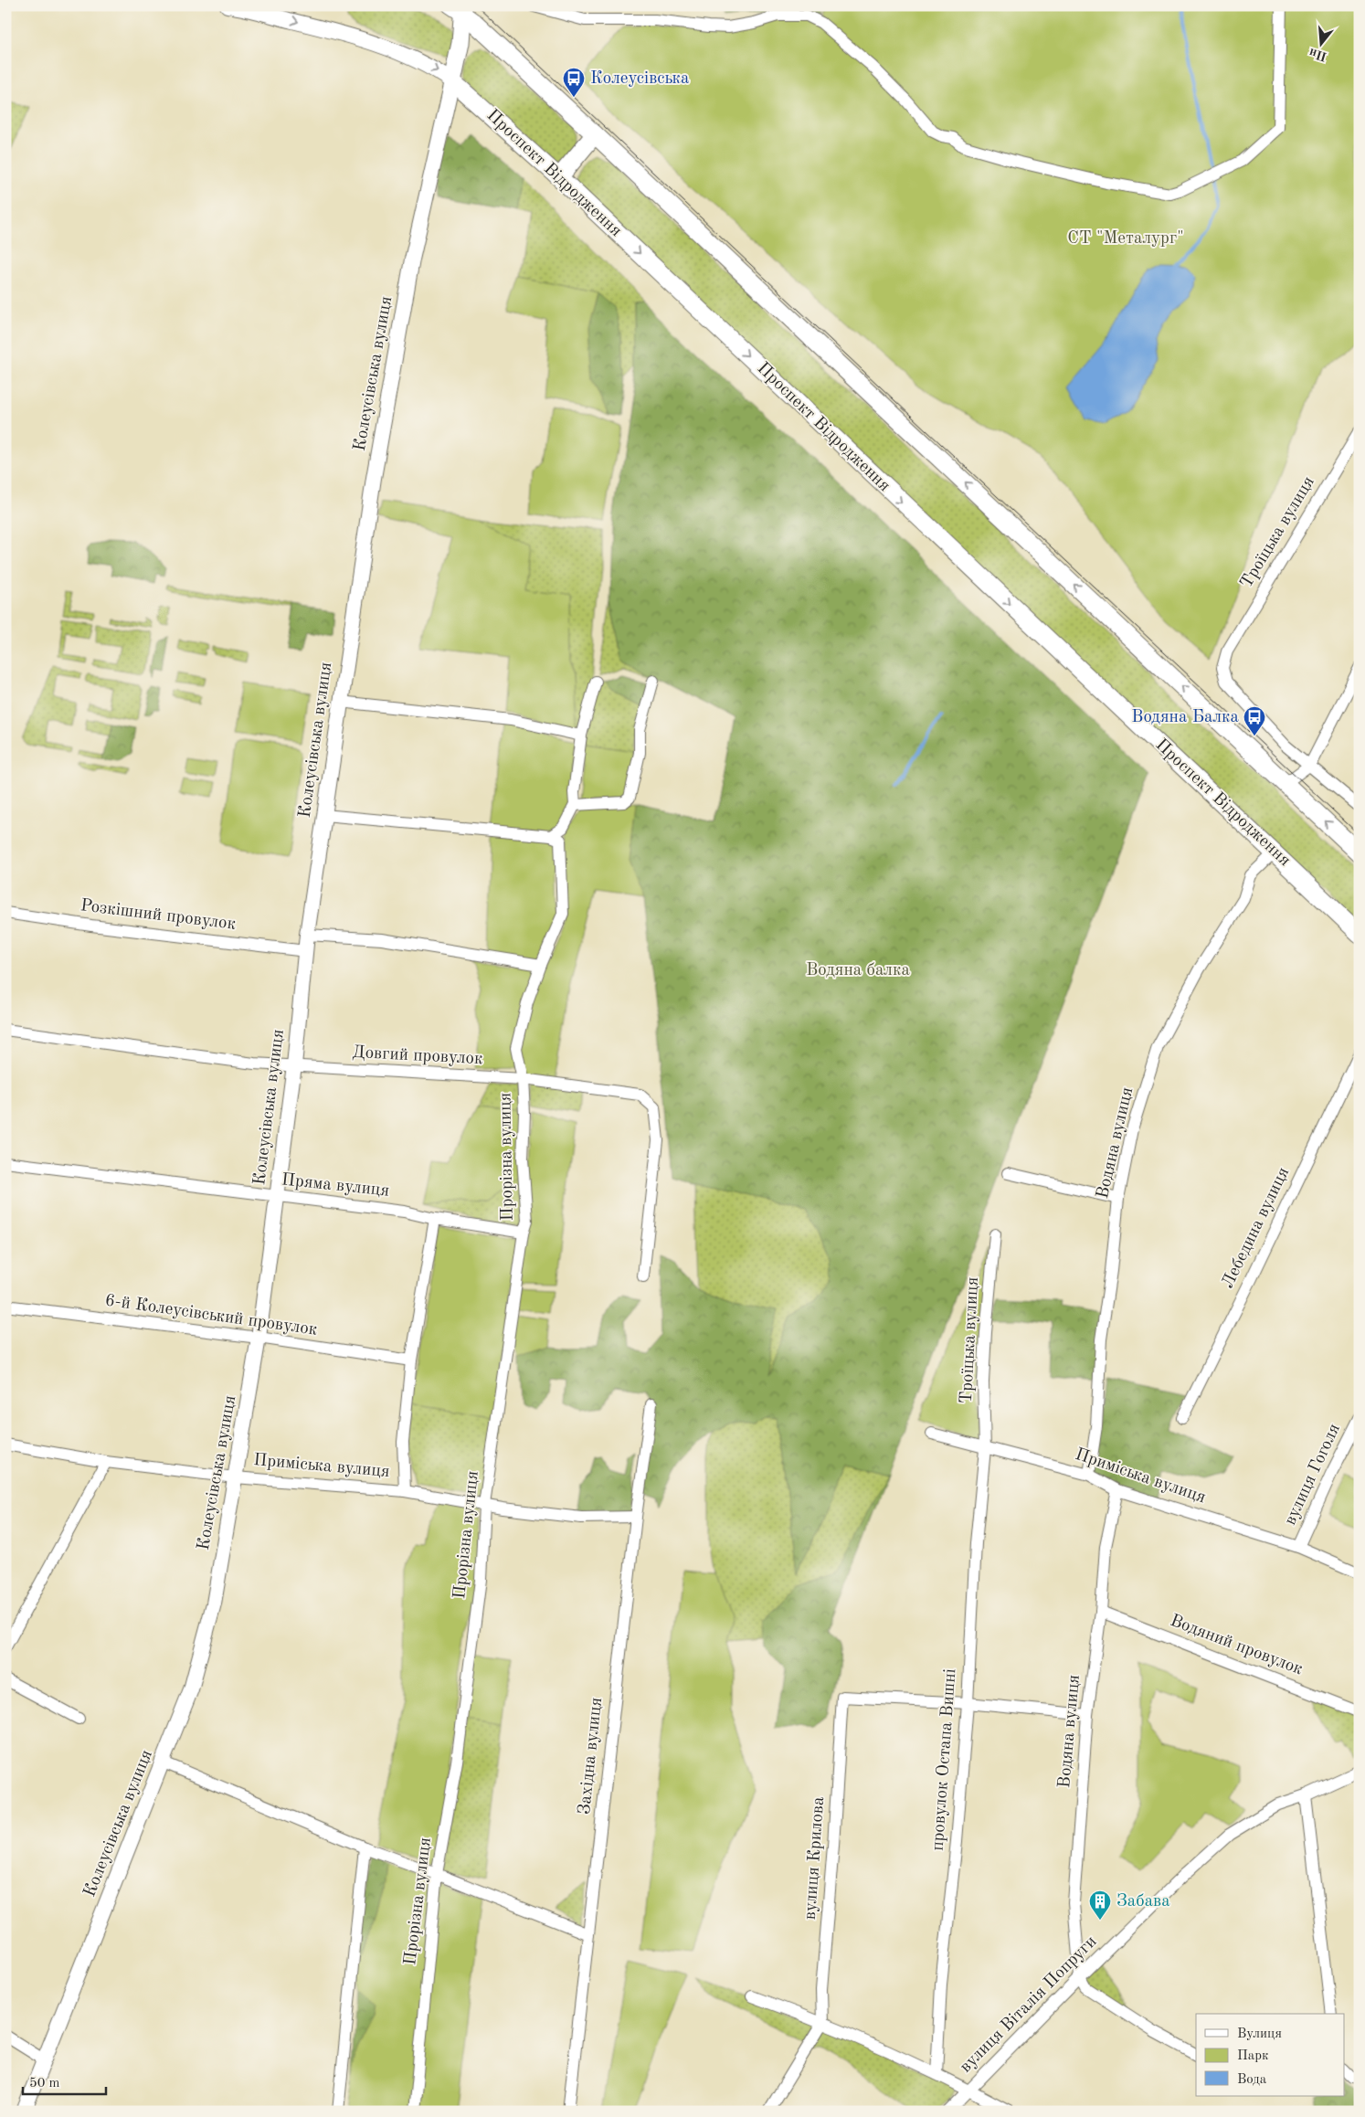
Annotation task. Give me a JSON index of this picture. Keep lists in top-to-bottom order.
{
  "streets": {
    "main road": ["Проспект Відродження"],
    "street": [
      "Колеусівська вулиця",
      "Троїцька вулиця",
      "Розкішний провулок",
      "Довгий провулок",
      "Водяна вулиця",
      "Прорізна вулиця",
      "Пряма вулиця",
      "Лебедина вулиця",
      "6-й Колеусівський провулок",
      "Приміська вулиця",
      "вулиця Гоголя",
      "Водяний провулок",
      "Західна вулиця",
      "провулок Остапа Вишні",
      "вулиця Крилова",
      "вулиця Віталія Попруги"
    ]
  },
  "crossings": [
    ["Проспект Відродження", "Колеусівська вулиця"],
    ["Проспект Відродження", "Водяна вулиця"],
    ["Колеусівська вулиця", "Розкішний провулок"],
    ["Колеусівська вулиця", "Довгий провулок"],
    ["Колеусівська вулиця", "Пряма вулиця"],
    ["Колеусівська вулиця", "6-й Колеусівський провулок"],
    ["Колеусівська вулиця", "Приміська вулиця"],
    ["Троїцька вулиця", "Приміська вулиця"],
    ["Троїцька вулиця", "провулок Остапа Вишні"],
    ["Довгий провулок", "Прорізна вулиця"],
    ["Водяна вулиця", "Приміська вулиця"],
    ["Водяна вулиця", "Водяний провулок"],
    ["Водяна вулиця", "вулиця Віталія Попруги"],
    ["Прорізна вулиця", "Пряма вулиця"],
    ["Прорізна вулиця", "Приміська вулиця"],
    ["Приміська вулиця", "вулиця Гоголя"],
    ["Приміська вулиця", "Західна вулиця"],
    ["Приміська вулиця", "провулок Остапа Вишні"],
    ["провулок Остапа Вишні", "вулиця Крилова"]
  ],
  "one_way": ["Проспект Відродження"],
  "parks": ["СТ \"Металург\"", "Водяна балка"],
  "places": {
    "bus stop": ["Колеусівська", "Водяна Балка"],
    "building": ["Забава"]
  },
  "legend": ["Вулиця", "Парк", "Вода"],
  "scale_bar": "50 m",
  "north": "bottom"
}
